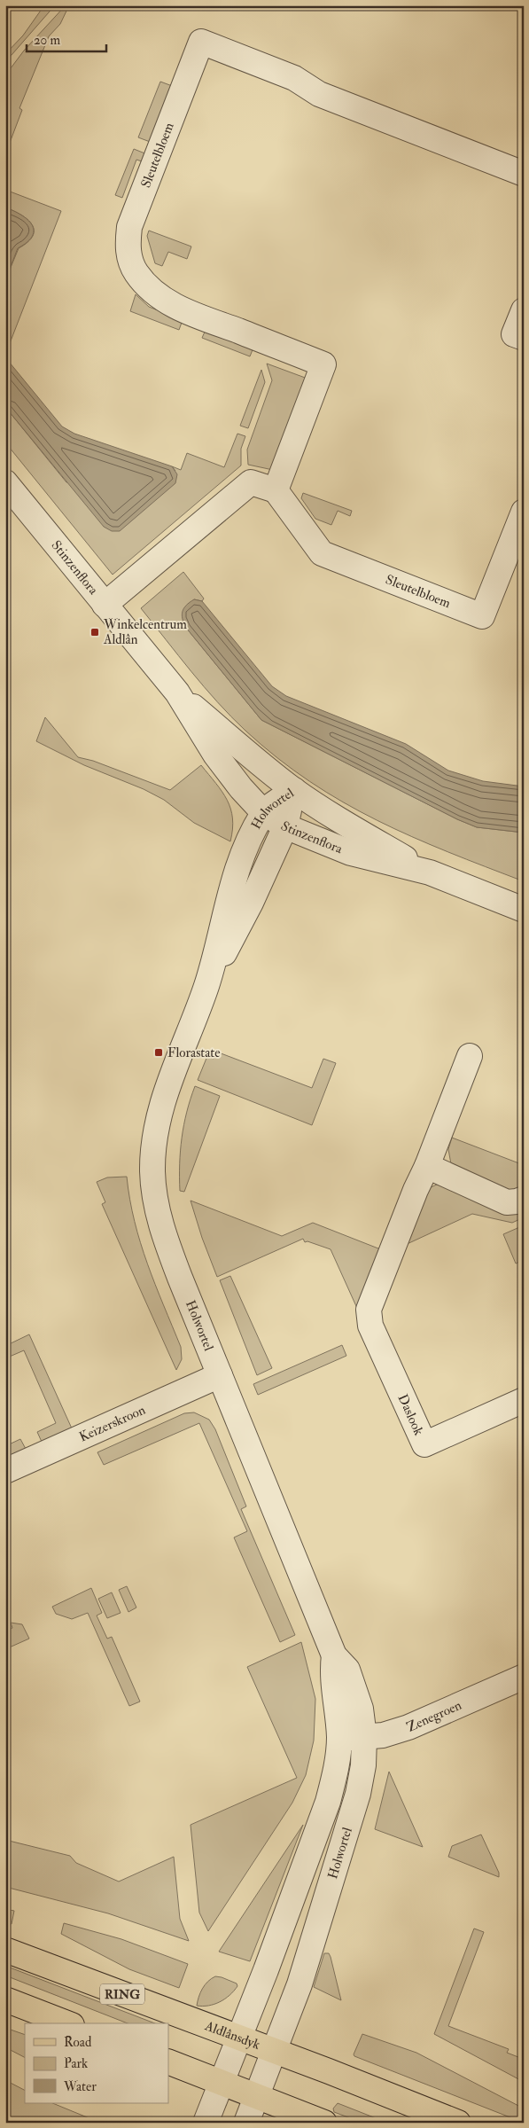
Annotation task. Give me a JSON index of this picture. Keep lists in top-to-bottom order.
{
  "streets": {
    "main road": ["RING", "Aldlânsdyk"],
    "street": [
      "Sleutelbloem",
      "Stinzenflora",
      "Holwortel",
      "Daslook",
      "Keizerskroon",
      "Zenegroen"
    ]
  },
  "crossings": [
    ["Stinzenflora", "Holwortel"],
    ["Holwortel", "Keizerskroon"],
    ["Holwortel", "Zenegroen"],
    ["Holwortel", "Aldlânsdyk"]
  ],
  "places": {
    "transit": ["Winkelcentrum Aldlân", "Florastate"]
  },
  "legend": ["Road", "Park", "Water"],
  "scale_bar": "20 m"
}
